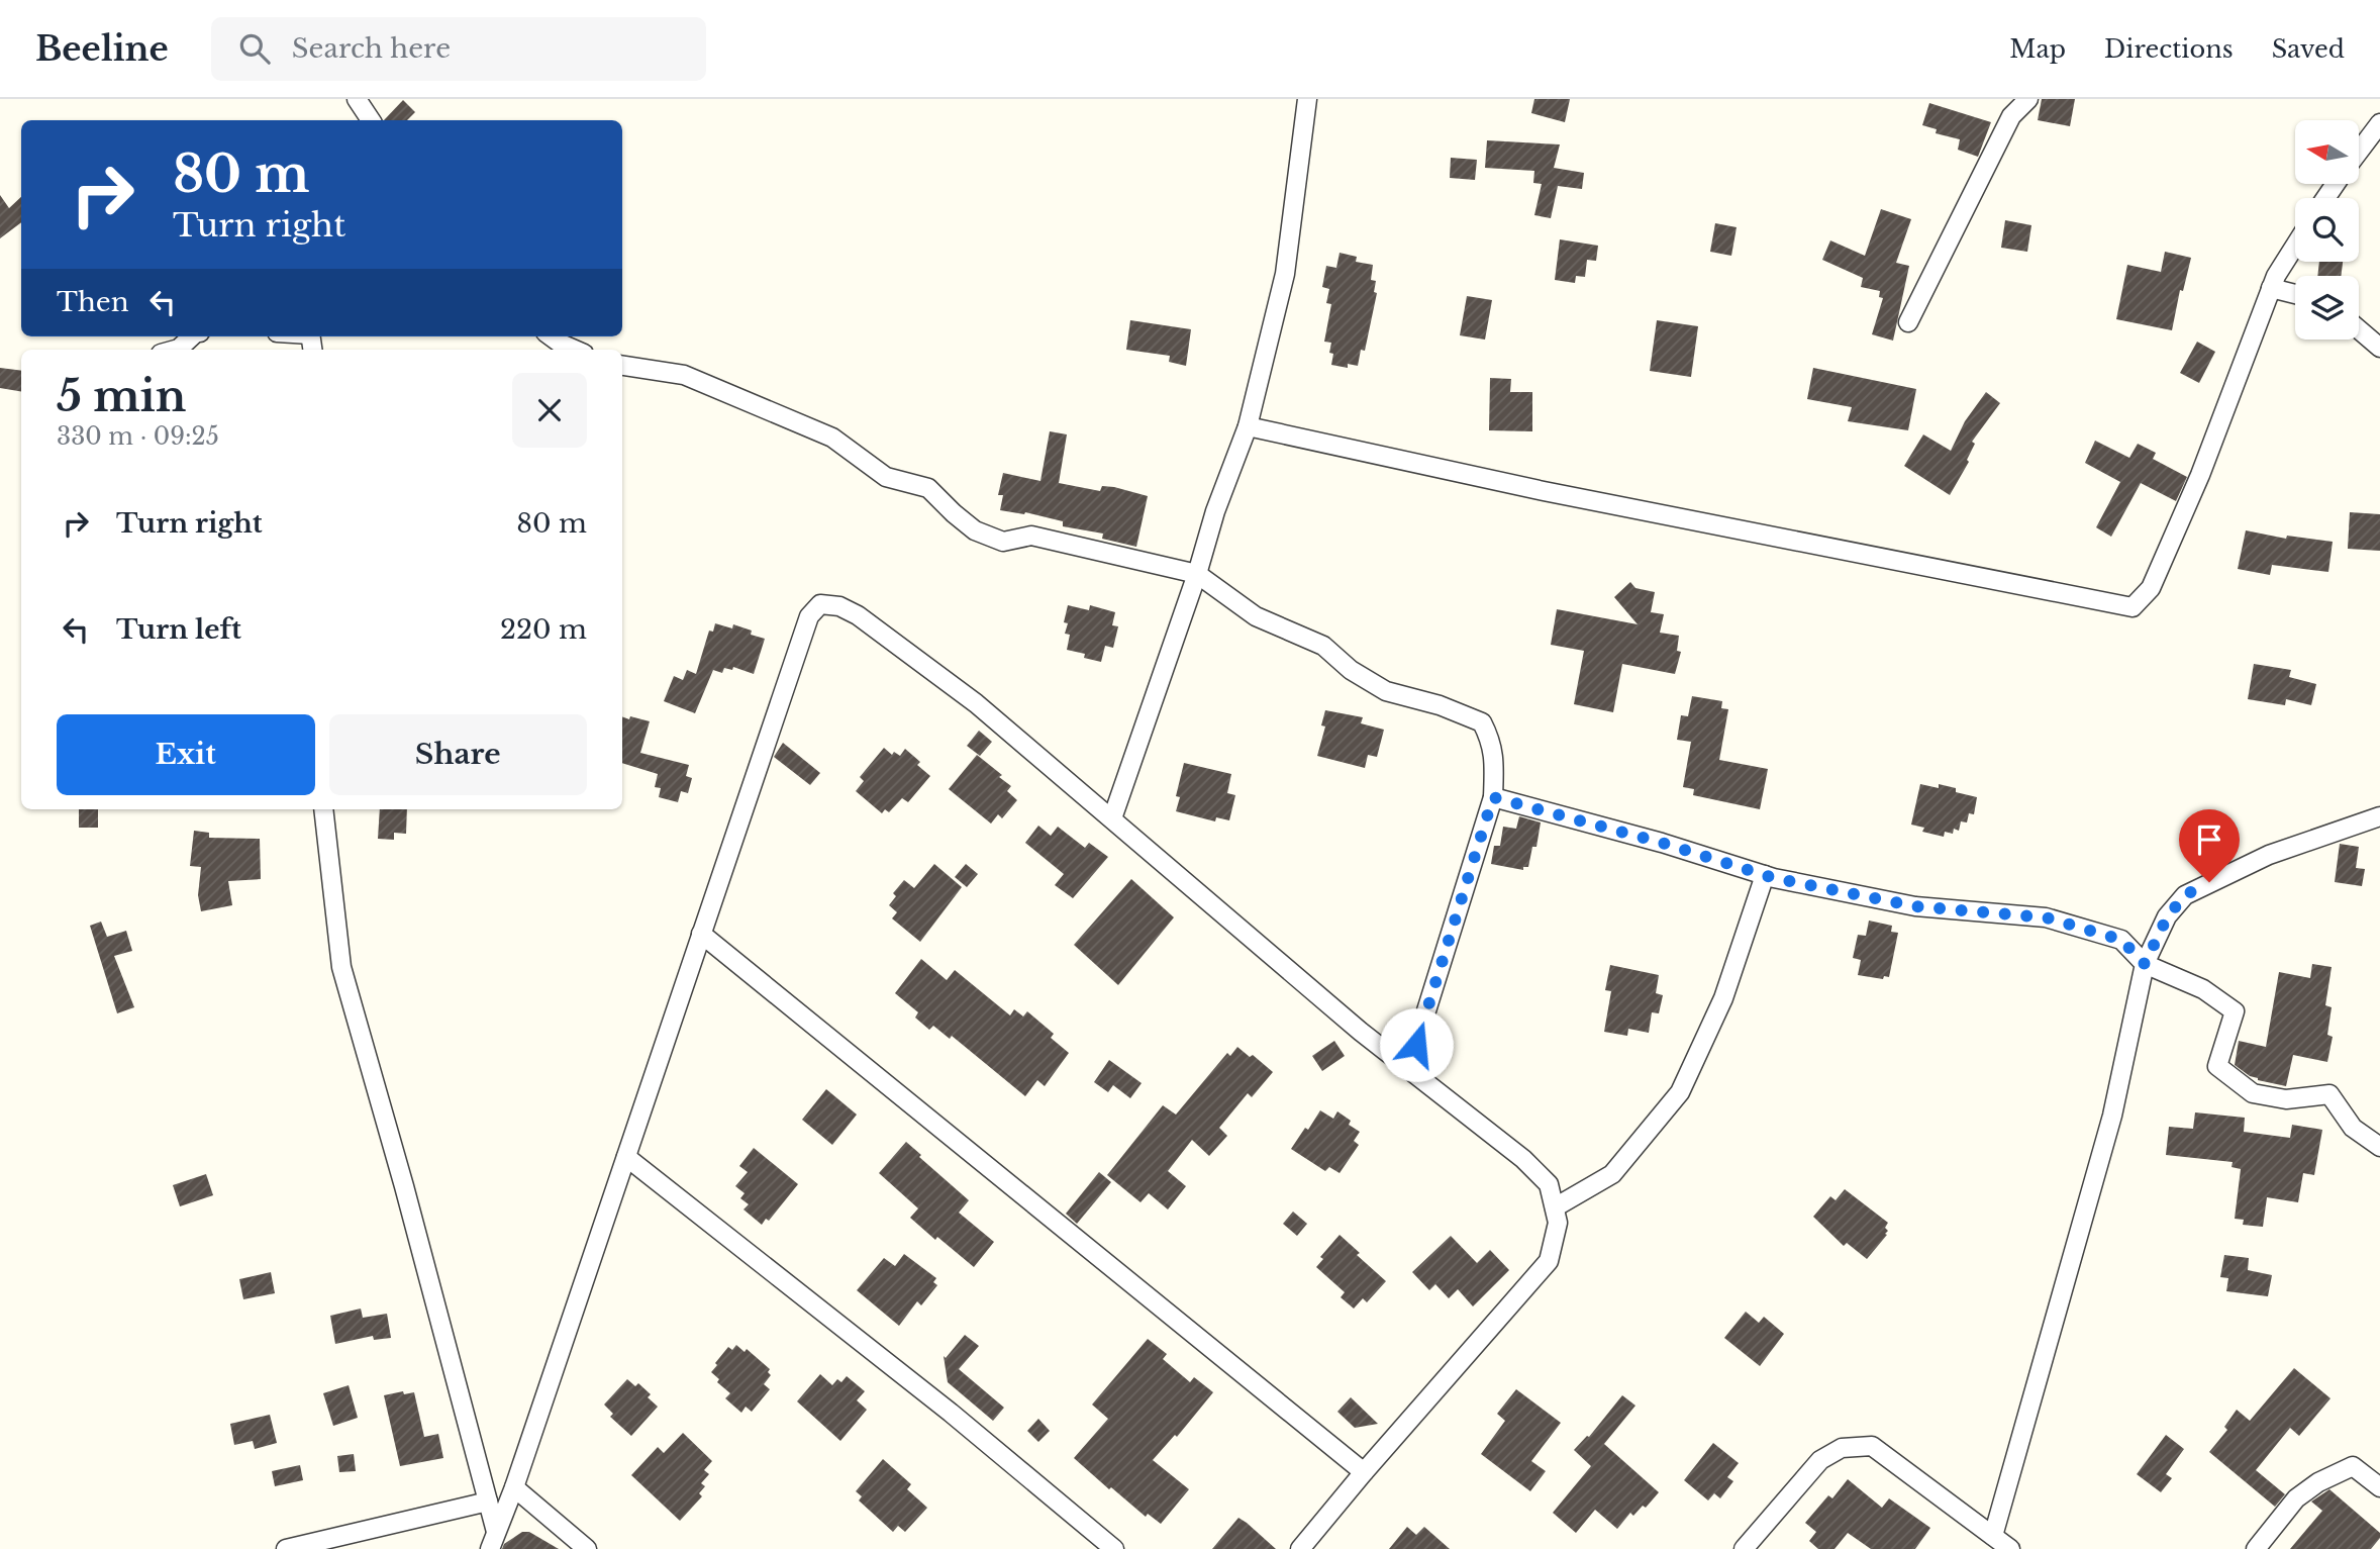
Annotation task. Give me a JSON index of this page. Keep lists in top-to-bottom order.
{
  "north": "left",
  "page": {
    "header": "Beeline",
    "search": "Search here",
    "nav": ["Map", "Directions", "Saved"],
    "turn": ["80 m", "Turn right"],
    "then": "Then",
    "heading": ["5 min", "330 m · 09:25"],
    "list": [
      {
        "name": "Turn right",
        "value": "80 m"
      },
      {
        "name": "Turn left",
        "value": "220 m"
      }
    ],
    "buttons": ["Exit", "Share"]
  }
}
